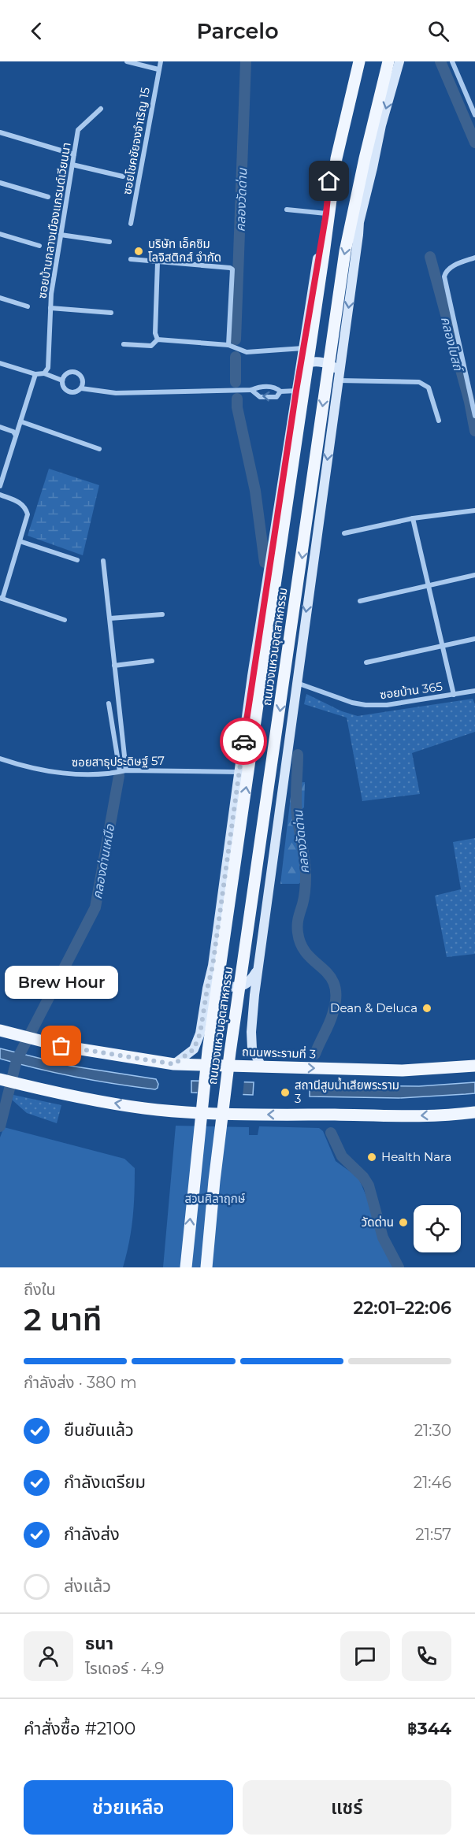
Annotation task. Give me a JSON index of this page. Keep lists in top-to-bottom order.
{
  "streets": {
    "main road": ["ถนนวงแหวนอุตสาหกรรม", "ถนนพระรามที่ 3"],
    "street": [
      "ซอยโชคชัยจงจำเริญ 15",
      "ซอยบ้านกลางเมืองแกรนด์เวียนนา",
      "ซอยบ้าน 365",
      "ซอยสาธุประดิษฐ์ 57"
    ]
  },
  "crossings": [
    ["ถนนวงแหวนอุตสาหกรรม", "ซอยสาธุประดิษฐ์ 57"],
    ["ถนนวงแหวนอุตสาหกรรม", "ถนนพระรามที่ 3"]
  ],
  "water": ["คลองวัดด่าน", "คลองโบสถ์", "คลองด่านเหนือ"],
  "parks": ["สวนศิลาฤกษ์"],
  "places": [
    "บริษัท เอ็คซิม โลจิสติกส์ จำกัด",
    "Dean & Deluca",
    "Brew Hour",
    "สถานีสูบน้ำเสียพระราม 3",
    "Health Nara",
    "วัดด่าน"
  ],
  "page": {
    "header": "Parcelo",
    "bubble": "Brew Hour",
    "heading": ["2 นาที", "ถึงใน", "22:01–22:06"],
    "panel": [
      "ธนา",
      "ไรเดอร์ · 4.9",
      "คำสั่งซื้อ #2100",
      "฿344"
    ],
    "bar": "กำลังส่ง · 380 m",
    "list": [
      ["ยืนยันแล้ว", "21:30"],
      ["กำลังเตรียม", "21:46"],
      ["กำลังส่ง", "21:57"],
      "ส่งแล้ว"
    ],
    "buttons": ["ช่วยเหลือ", "แชร์"]
  }
}
